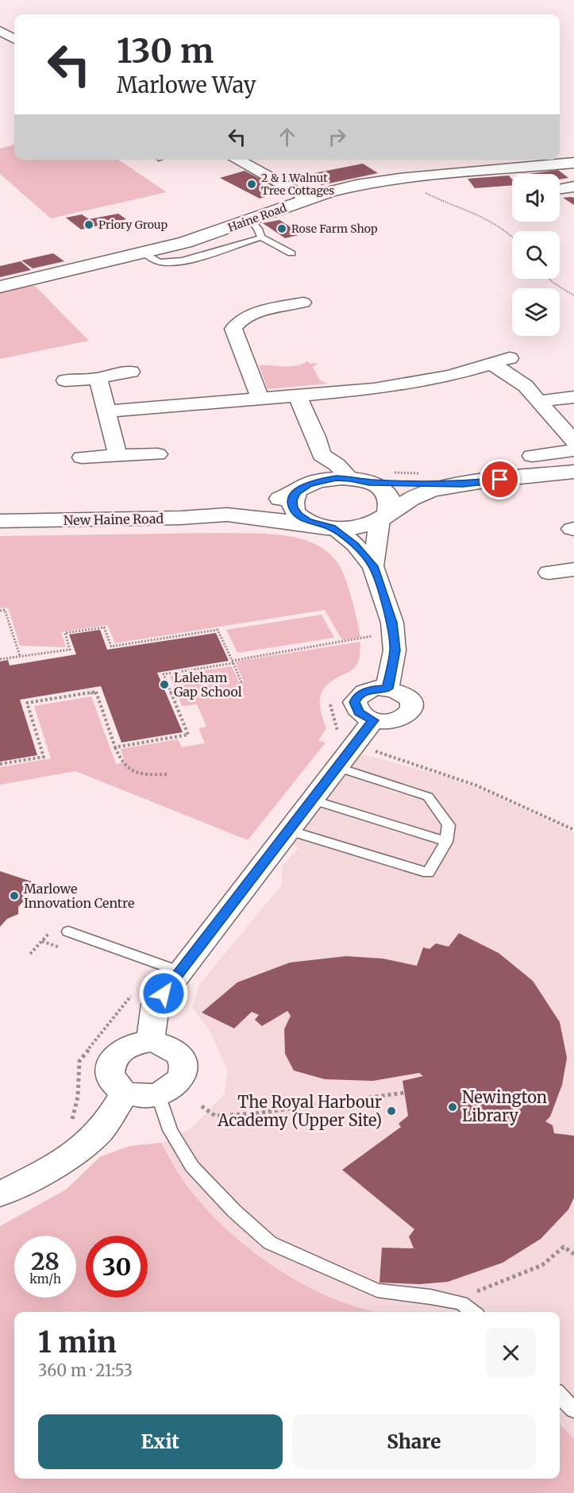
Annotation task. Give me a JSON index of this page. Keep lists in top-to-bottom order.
{
  "streets": {
    "main road": ["Haine Road", "New Haine Road"]
  },
  "places": [
    "2 & 1 Walnut Tree Cottages",
    "Priory Group",
    "Rose Farm Shop",
    "Laleham Gap School",
    "Marlowe Innovation Centre",
    "Newington Library",
    "The Royal Harbour Academy (Upper Site)"
  ],
  "page": {
    "turn": ["130 m", "Marlowe Way"],
    "speed": "28 km/h",
    "limit": "30",
    "heading": ["1 min", "360 m · 21:53"],
    "buttons": ["Exit", "Share"]
  }
}
